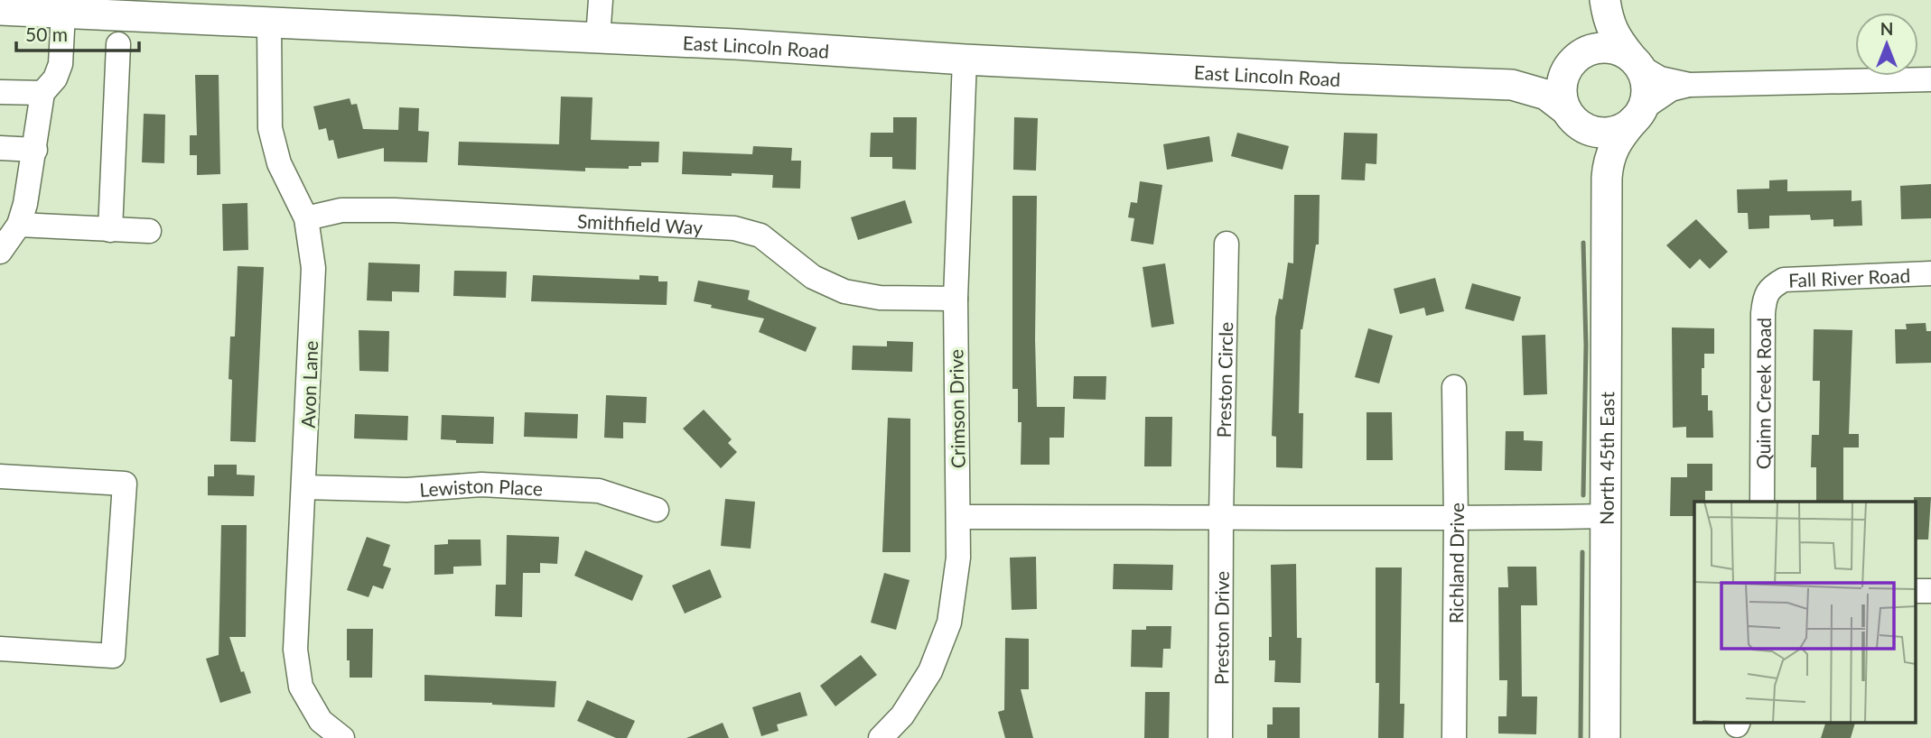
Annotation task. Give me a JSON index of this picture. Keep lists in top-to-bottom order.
{
  "streets": {
    "main road": ["East Lincoln Road", "North 45th East"],
    "street": [
      "Smithfield Way",
      "Fall River Road",
      "Preston Circle",
      "Avon Lane",
      "Quinn Creek Road",
      "Crimson Drive",
      "Lewiston Place",
      "Richland Drive",
      "Preston Drive"
    ]
  },
  "crossings": [
    ["East Lincoln Road", "Avon Lane"],
    ["East Lincoln Road", "Crimson Drive"],
    ["East Lincoln Road", "North 45th East"],
    ["Smithfield Way", "Avon Lane"],
    ["Smithfield Way", "Crimson Drive"],
    ["Fall River Road", "Quinn Creek Road"],
    ["Preston Circle", "Preston Drive"],
    ["Avon Lane", "Lewiston Place"]
  ],
  "scale_bar": "50 m",
  "north": "top"
}
